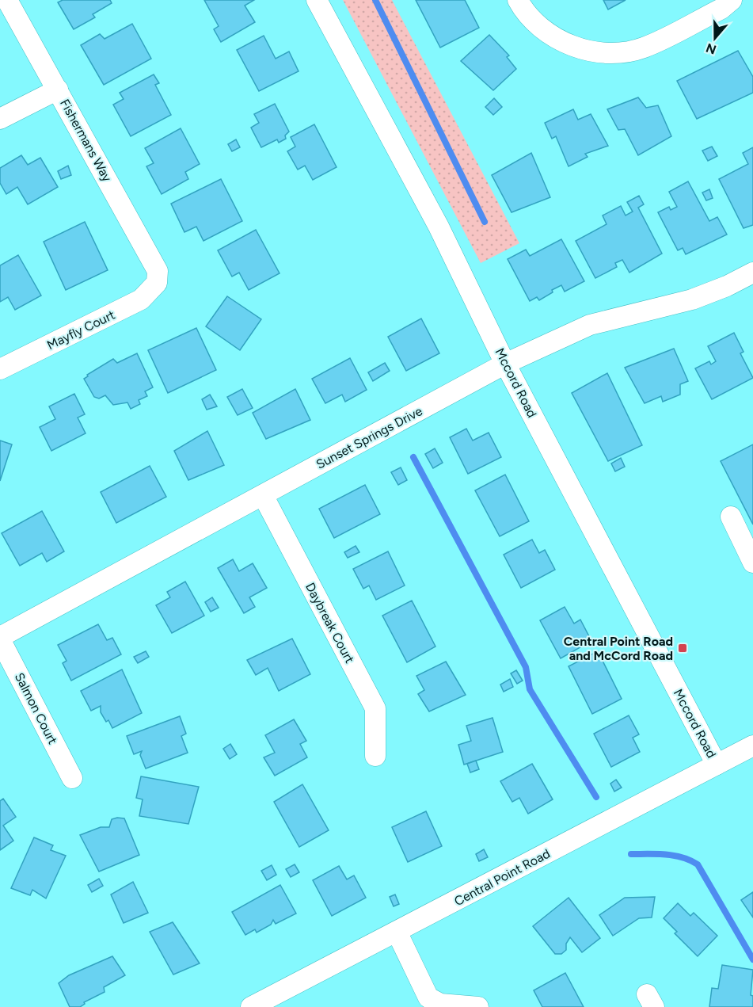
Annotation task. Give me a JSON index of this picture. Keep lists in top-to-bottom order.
{
  "streets": {
    "street": [
      "Fishermans Way",
      "Mayfly Court",
      "Mccord Road",
      "Sunset Springs Drive",
      "Daybreak Court",
      "Salmon Court",
      "Central Point Road"
    ]
  },
  "crossings": [
    ["Fishermans Way", "Mayfly Court"],
    ["Mccord Road", "Sunset Springs Drive"],
    ["Mccord Road", "Central Point Road"],
    ["Sunset Springs Drive", "Daybreak Court"],
    ["Sunset Springs Drive", "Salmon Court"]
  ],
  "places": {
    "transit": ["Central Point Road and McCord Road"]
  },
  "north": "bottom"
}
